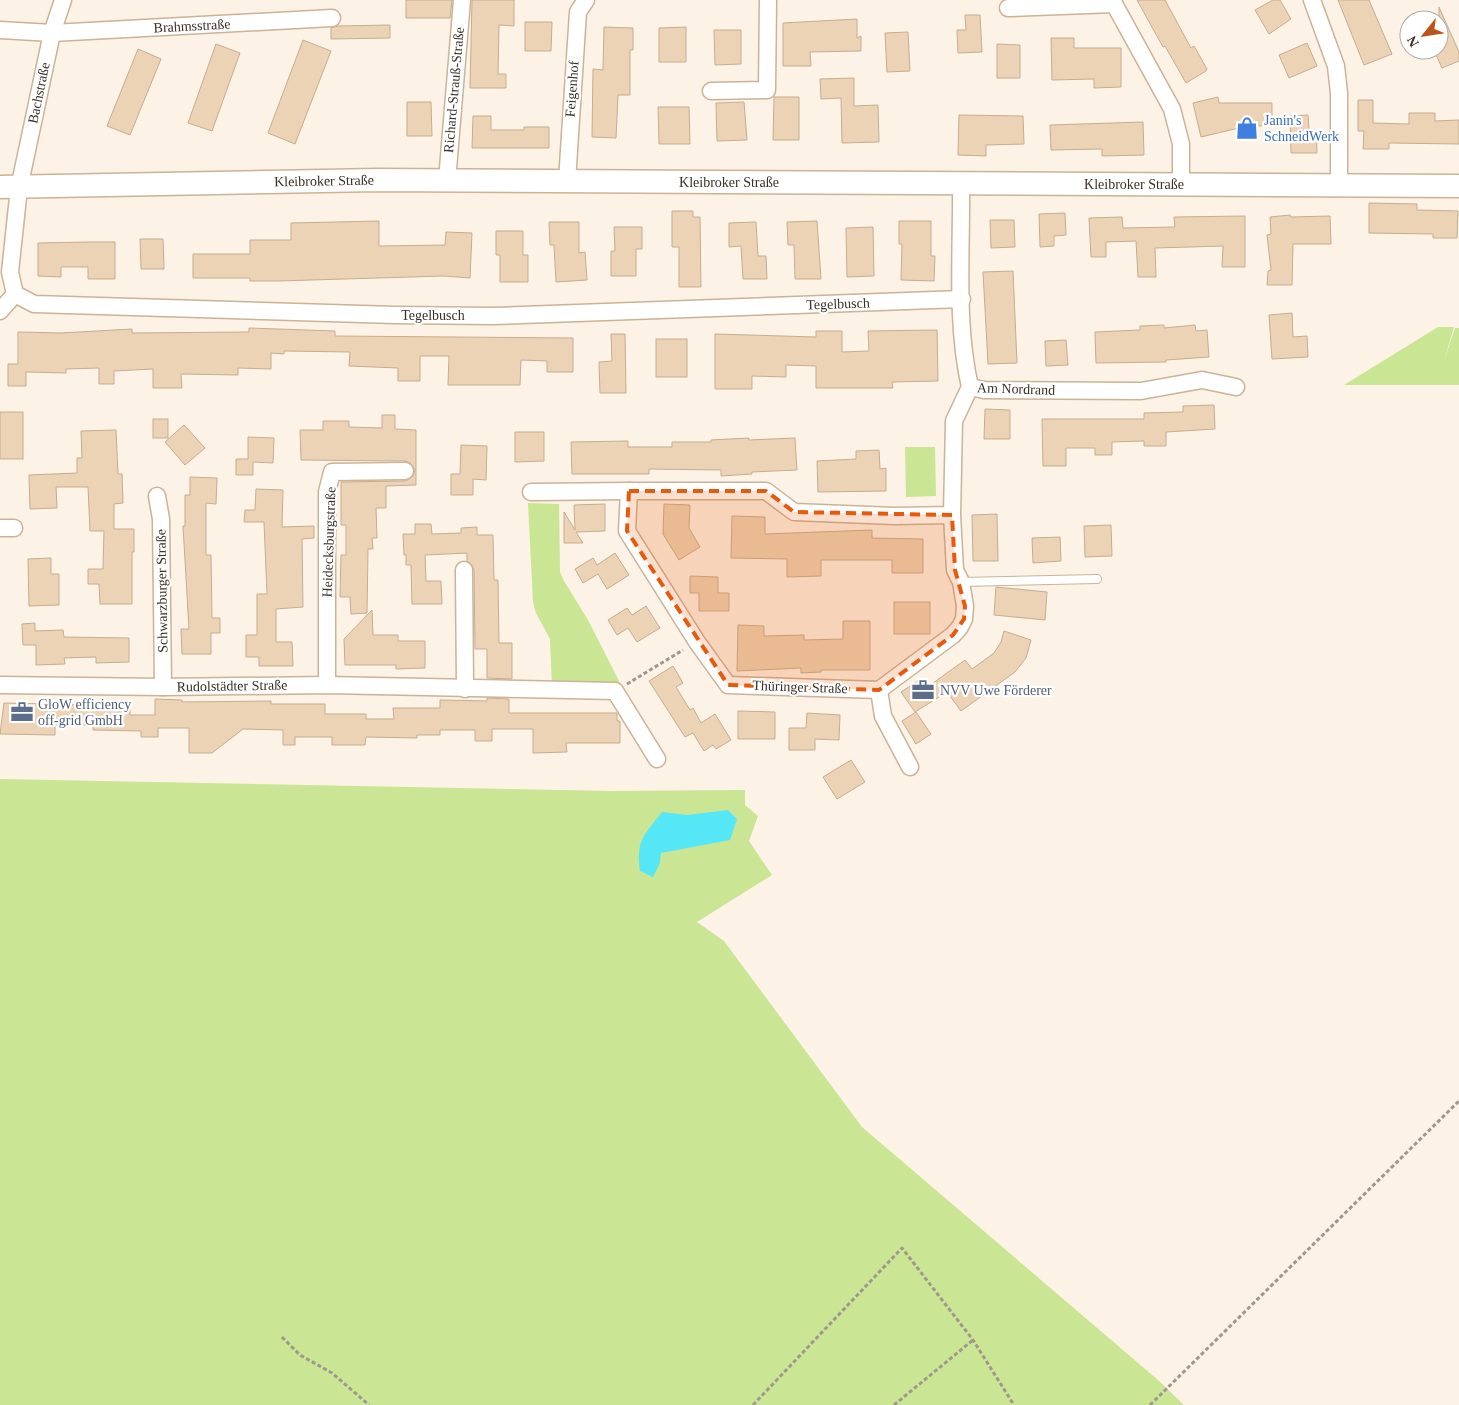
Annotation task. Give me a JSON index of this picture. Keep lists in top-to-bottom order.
{
  "streets": {
    "street": [
      "Brahmsstraße",
      "Feigenhof",
      "Richard-Strauß-Straße",
      "Bachstraße",
      "Kleibroker Straße",
      "Tegelbusch",
      "Am Nordrand",
      "Heidecksburgstraße",
      "Schwarzburger Straße",
      "Rudolstädter Straße",
      "Thüringer Straße"
    ]
  },
  "crossings": [
    ["Brahmsstraße", "Bachstraße"],
    ["Feigenhof", "Kleibroker Straße"],
    ["Richard-Strauß-Straße", "Kleibroker Straße"],
    ["Bachstraße", "Kleibroker Straße"],
    ["Kleibroker Straße", "Am Nordrand"],
    ["Tegelbusch", "Am Nordrand"],
    ["Heidecksburgstraße", "Rudolstädter Straße"],
    ["Schwarzburger Straße", "Rudolstädter Straße"]
  ],
  "places": {
    "shop": ["Janin's SchneidWerk"],
    "office": ["NVV Uwe Förderer", "GloW efficiency off-grid GmbH"]
  },
  "north": "bottom left"
}
